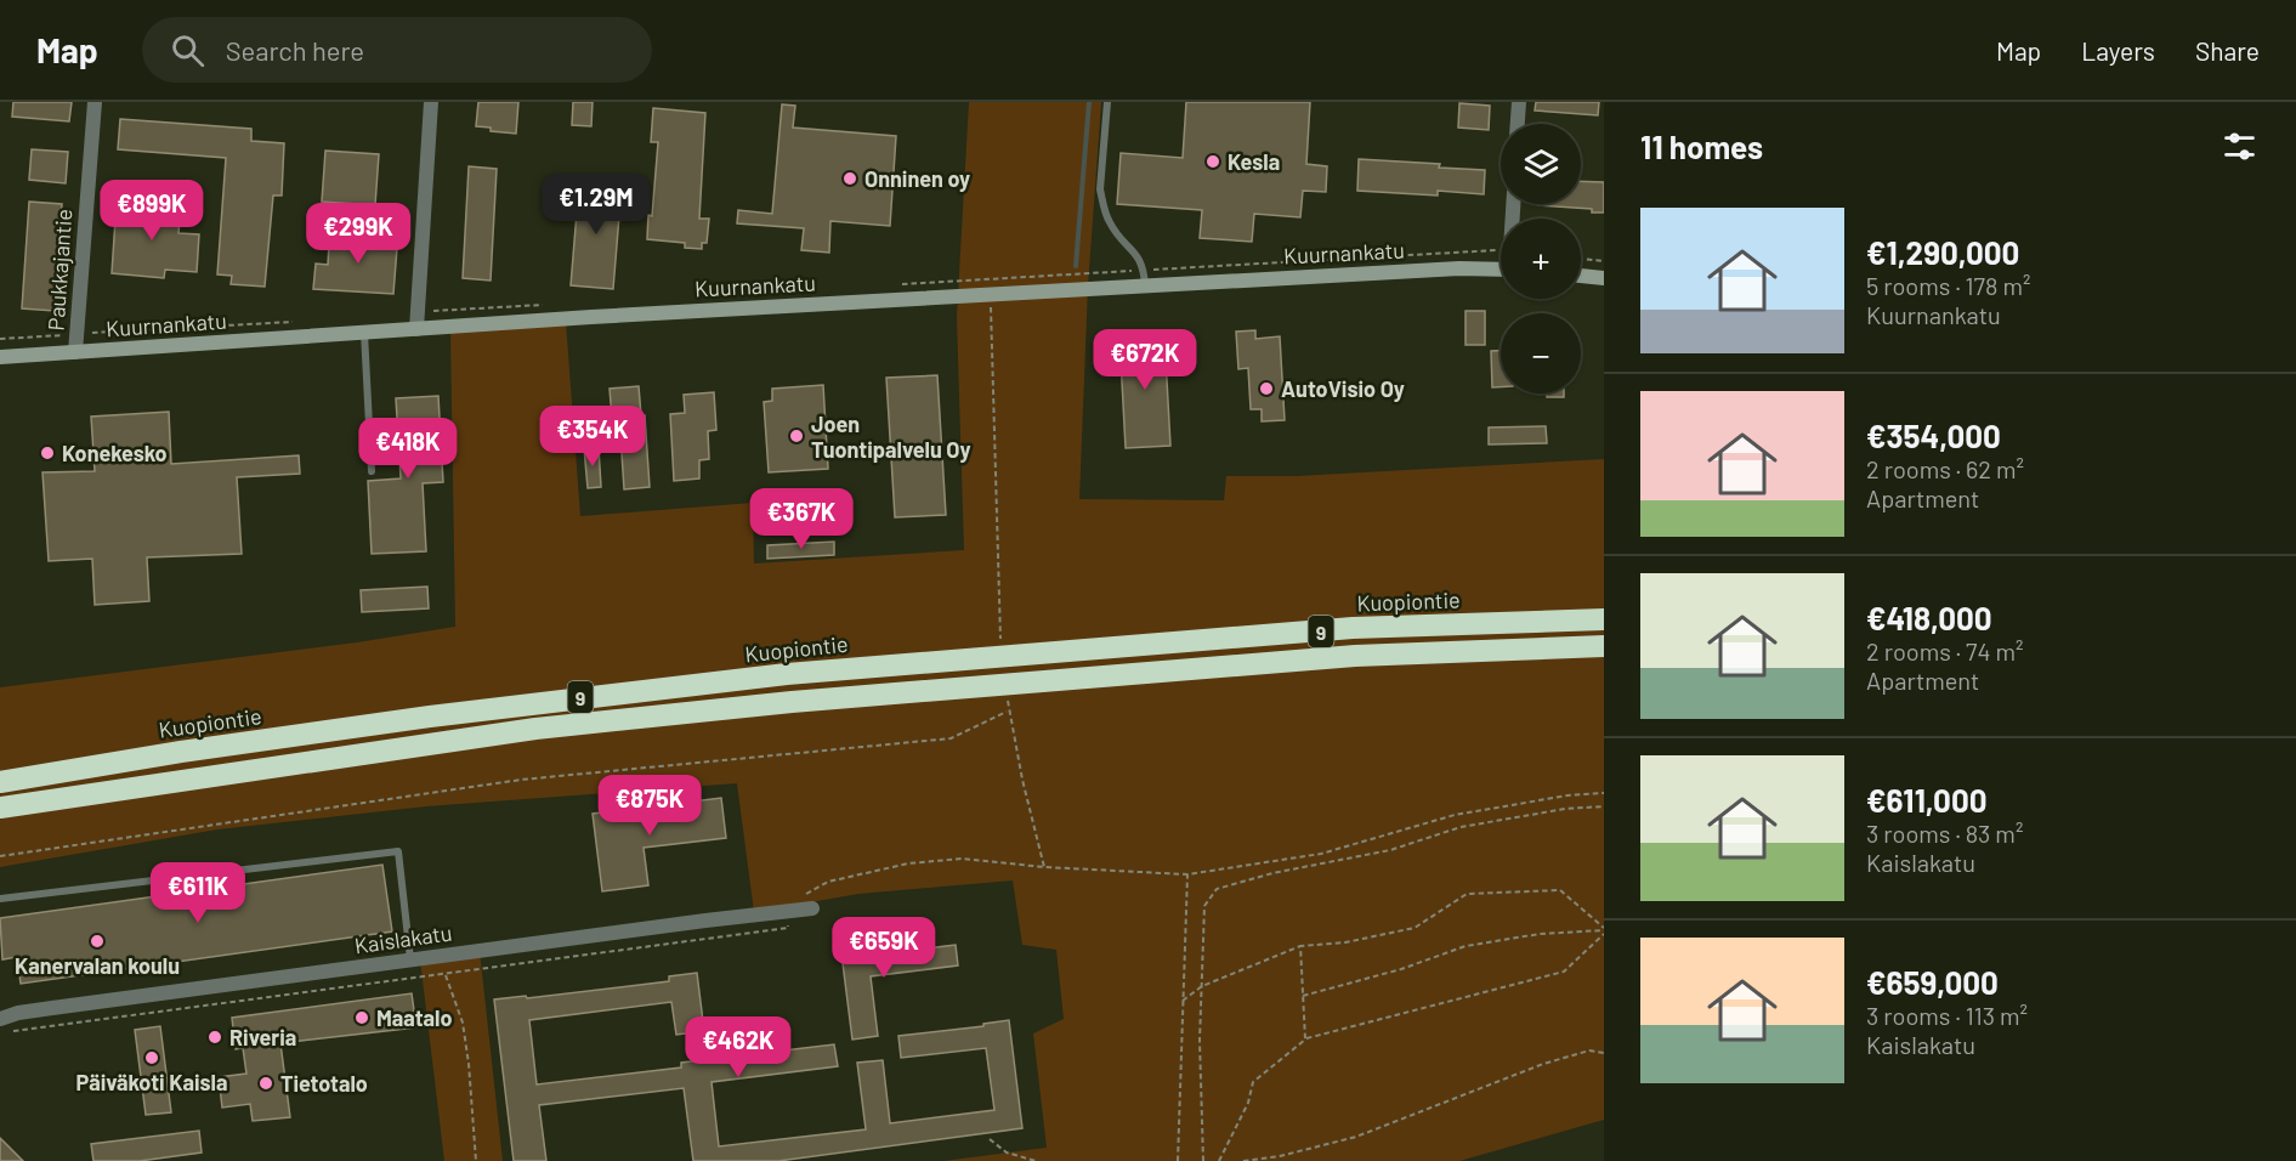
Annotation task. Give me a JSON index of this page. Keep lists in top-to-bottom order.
{
  "streets": {
    "highway": ["Kuopiontie", "9"],
    "street": ["Kuurnankatu", "Paukkajantie", "Kaislakatu"]
  },
  "crossings": [
    ["Kuurnankatu", "Paukkajantie"]
  ],
  "places": [
    "Kesla",
    "Onninen oy",
    "AutoVisio Oy",
    "Joen Tuontipalvelu Oy",
    "Konekesko",
    "Kanervalan koulu",
    "Maatalo",
    "Riveria",
    "Päiväkoti Kaisla",
    "Tietotalo"
  ],
  "page": {
    "header": "Map",
    "search": "Search here",
    "nav": ["Map", "Layers", "Share"],
    "heading": "11 homes",
    "map_buttons": ["+", "−"],
    "price": [
      "€1.29M",
      "€899K",
      "€299K",
      "€672K",
      "€354K",
      "€418K",
      "€367K",
      "€875K",
      "€611K",
      "€659K",
      "€462K"
    ],
    "list": [
      {
        "name": "€1,290,000",
        "note": "5 rooms · 178 m² · Kuurnankatu"
      },
      {
        "name": "€354,000",
        "note": "2 rooms · 62 m² · Apartment"
      },
      {
        "name": "€418,000",
        "note": "2 rooms · 74 m² · Apartment"
      },
      {
        "name": "€611,000",
        "note": "3 rooms · 83 m² · Kaislakatu"
      },
      {
        "name": "€659,000",
        "note": "3 rooms · 113 m² · Kaislakatu"
      }
    ]
  }
}
